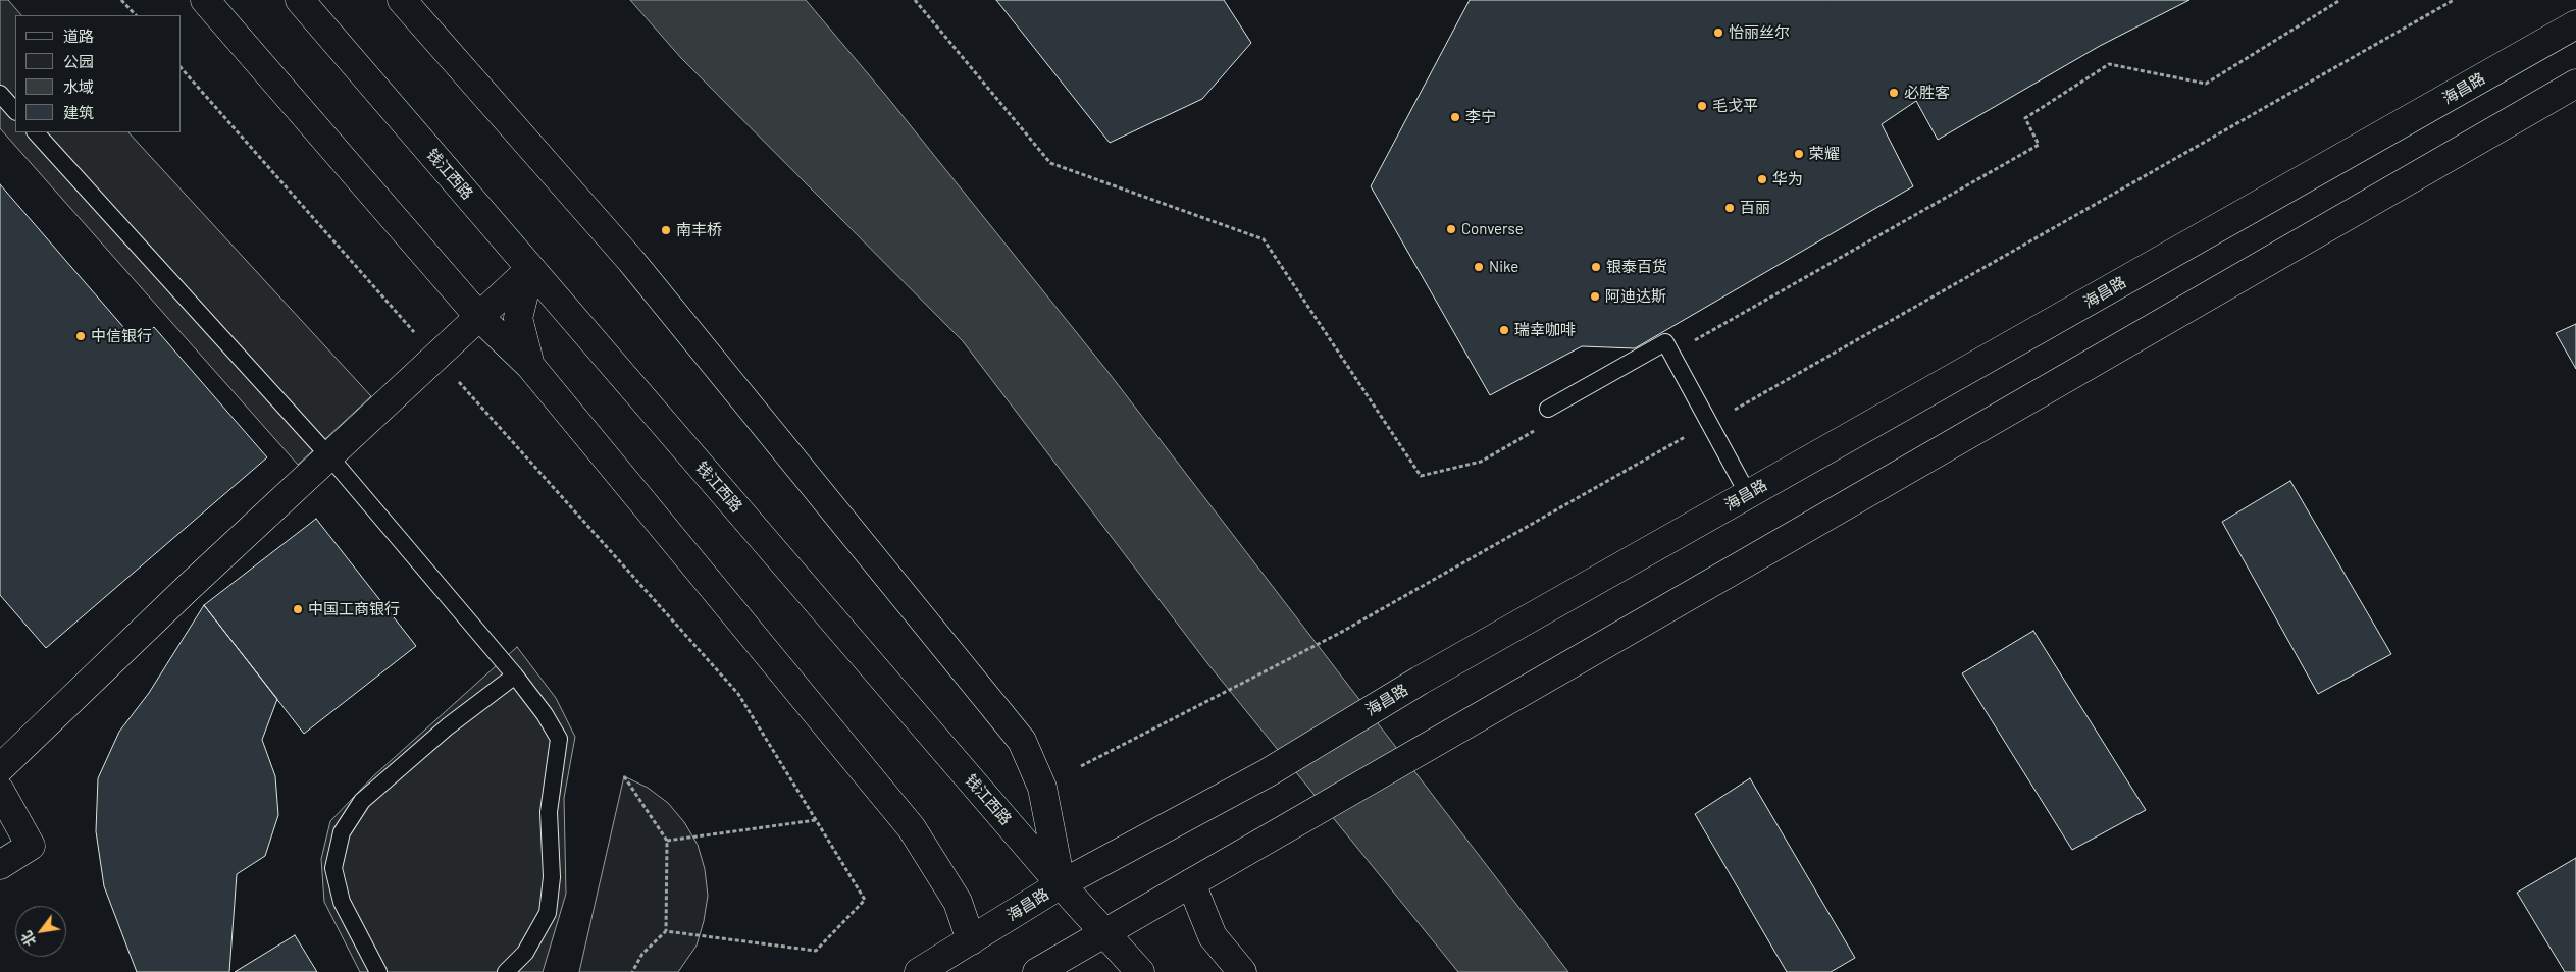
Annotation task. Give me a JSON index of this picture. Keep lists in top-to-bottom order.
{
  "streets": {
    "main road": ["海昌路", "钱江西路"]
  },
  "crossings": [
    ["海昌路", "钱江西路"]
  ],
  "places": [
    "怡丽丝尔",
    "必胜客",
    "毛戈平",
    "李宁",
    "荣耀",
    "华为",
    "百丽",
    "Converse",
    "南丰桥",
    "Nike",
    "银泰百货",
    "阿迪达斯",
    "瑞幸咖啡",
    "中信银行",
    "中国工商银行"
  ],
  "legend": [
    "道路",
    "公园",
    "水域",
    "建筑"
  ],
  "north": "bottom left"
}
